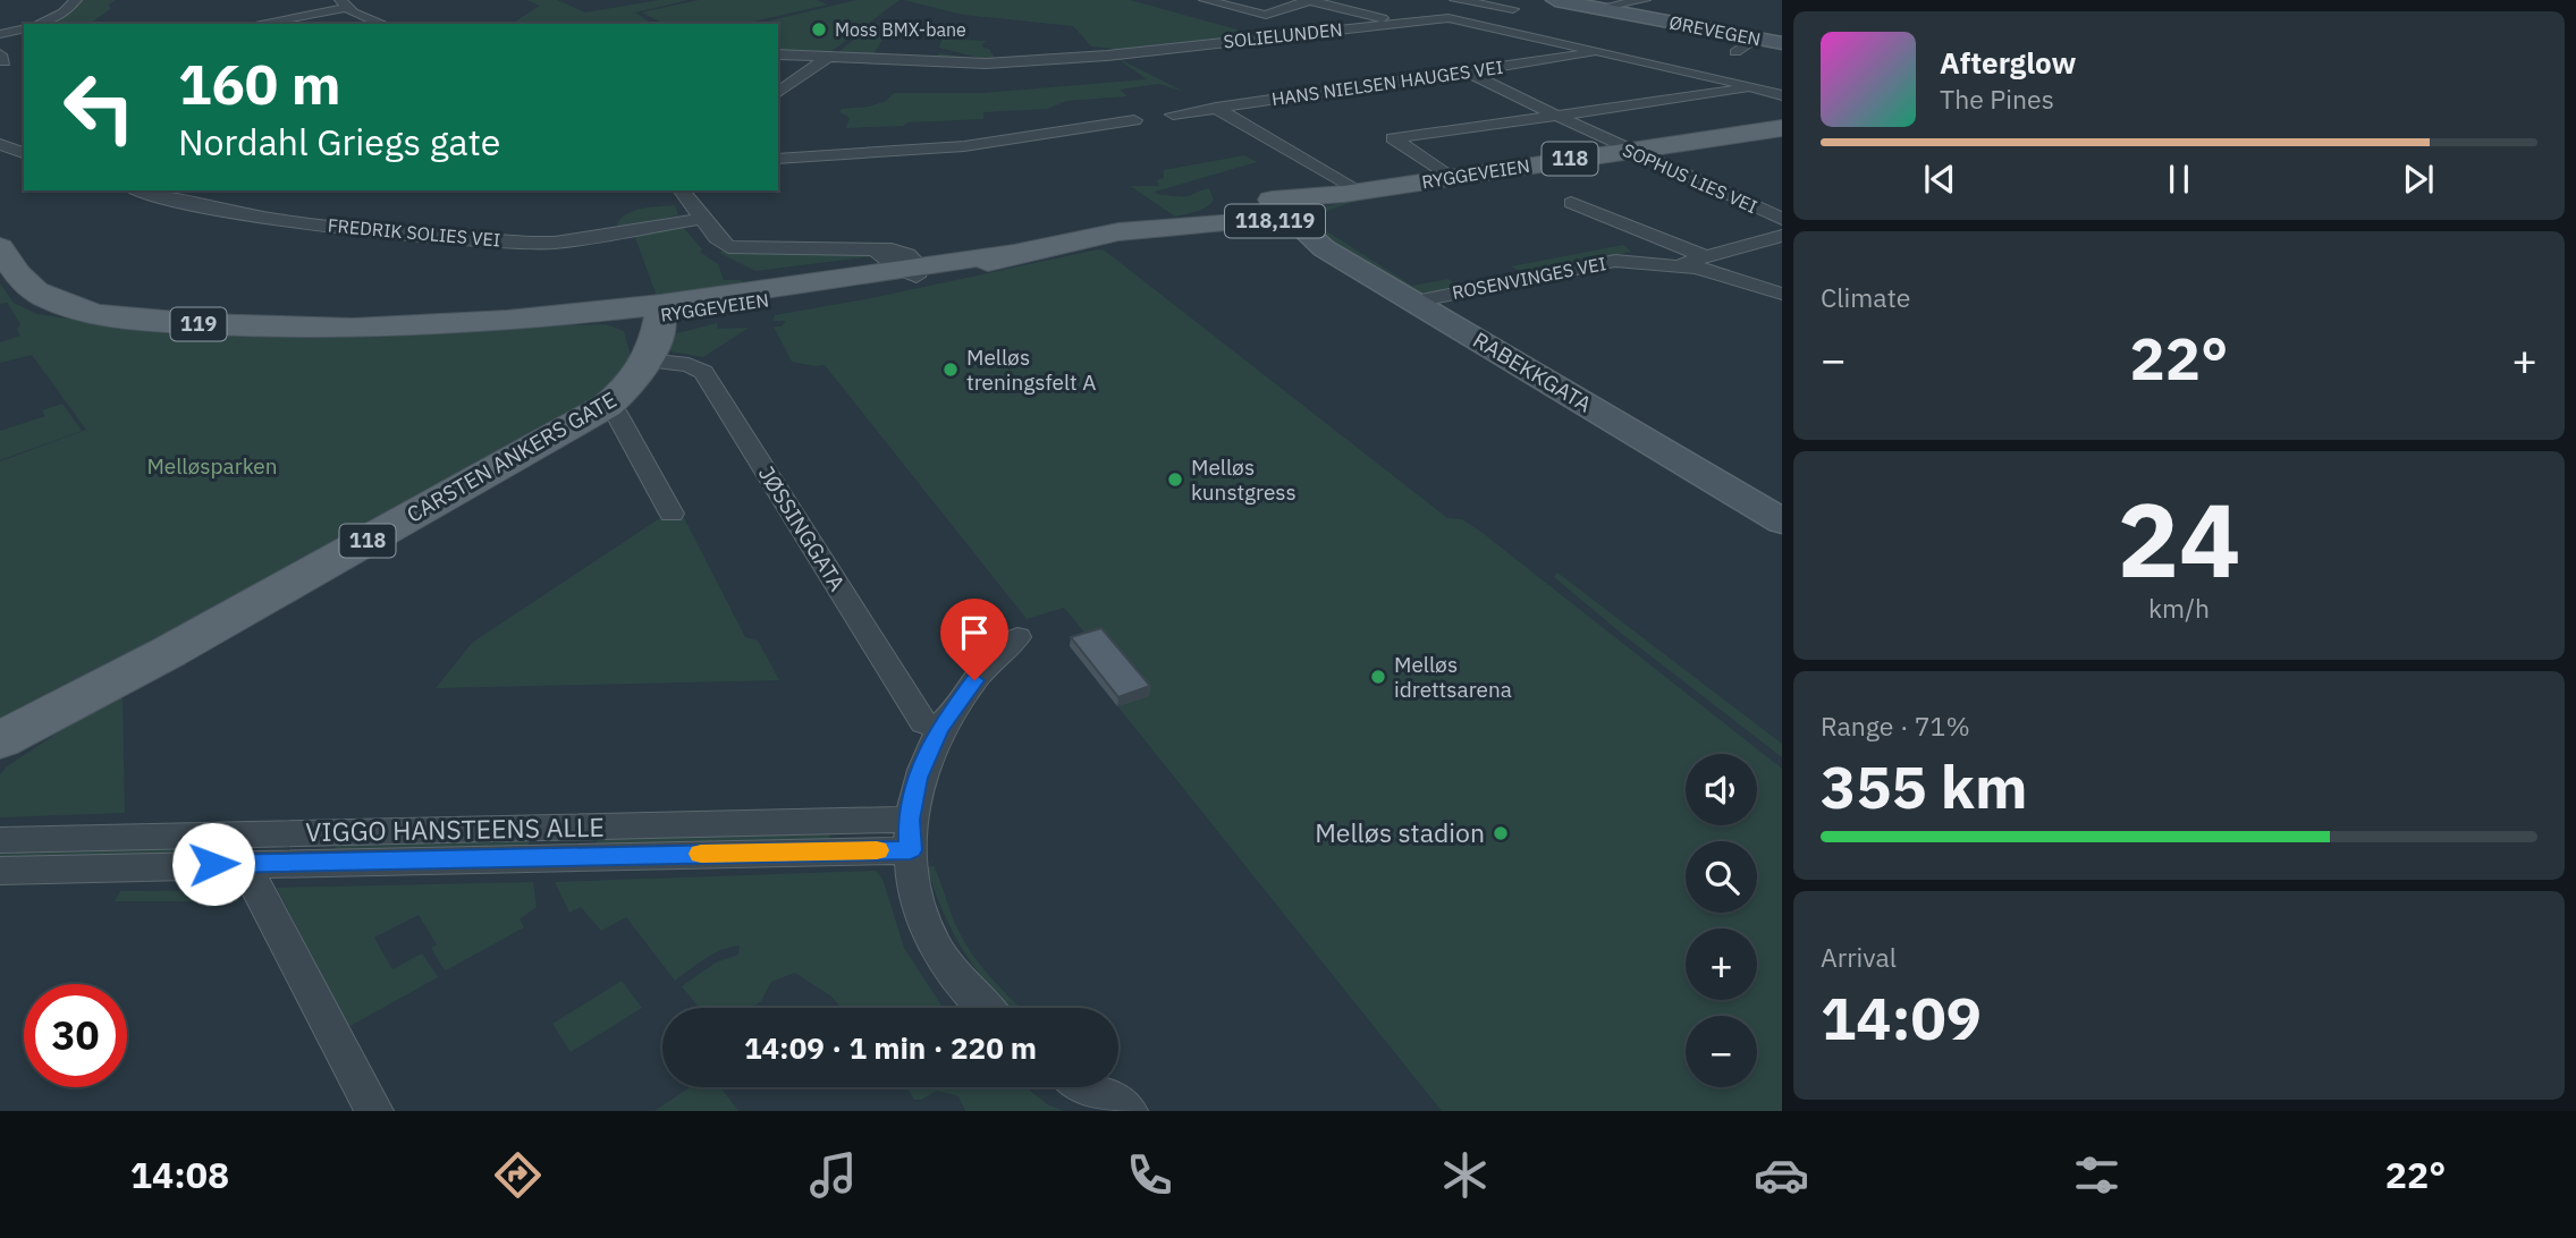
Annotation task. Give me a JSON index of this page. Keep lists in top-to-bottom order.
{
  "streets": {
    "main road": [
      "118",
      "RYGGEVEIEN",
      "119",
      "CARSTEN ANKERS GATE"
    ],
    "street": [
      "ØREVEGEN",
      "SOLIELUNDEN",
      "HANS NIELSEN HAUGES VEI",
      "SOPHUS LIES VEI",
      "FREDRIK SOLIES VEI",
      "ROSENVINGES VEI",
      "RABEKKGATA",
      "JØSSINGGATA",
      "VIGGO HANSTEENS ALLE"
    ]
  },
  "crossings": [
    ["SOLIELUNDEN", "HANS NIELSEN HAUGES VEI"],
    ["HANS NIELSEN HAUGES VEI", "SOPHUS LIES VEI"],
    ["RYGGEVEIEN", "SOPHUS LIES VEI"],
    ["RYGGEVEIEN", "RABEKKGATA"],
    ["RYGGEVEIEN", "CARSTEN ANKERS GATE"],
    ["ROSENVINGES VEI", "RABEKKGATA"],
    ["CARSTEN ANKERS GATE", "JØSSINGGATA"]
  ],
  "parks": ["Melløsparken"],
  "places": [
    "Moss BMX-bane",
    "Melløs treningsfelt A",
    "Melløs kunstgress",
    "Melløs idrettsarena",
    "Melløs stadion"
  ],
  "page": {
    "turn": ["160 m", "Nordahl Griegs gate"],
    "song": ["Afterglow", "The Pines"],
    "tile": [
      "Climate",
      ["24", "km/h"],
      ["Range · 71%", "355 km"],
      ["Arrival", "14:09"]
    ],
    "heat": ["−", "22°", "+"],
    "map_buttons": ["+", "−"],
    "limit": "30",
    "trip": "14:09 · 1 min · 220 m",
    "tabs": ["14:08", "22°"]
  }
}
